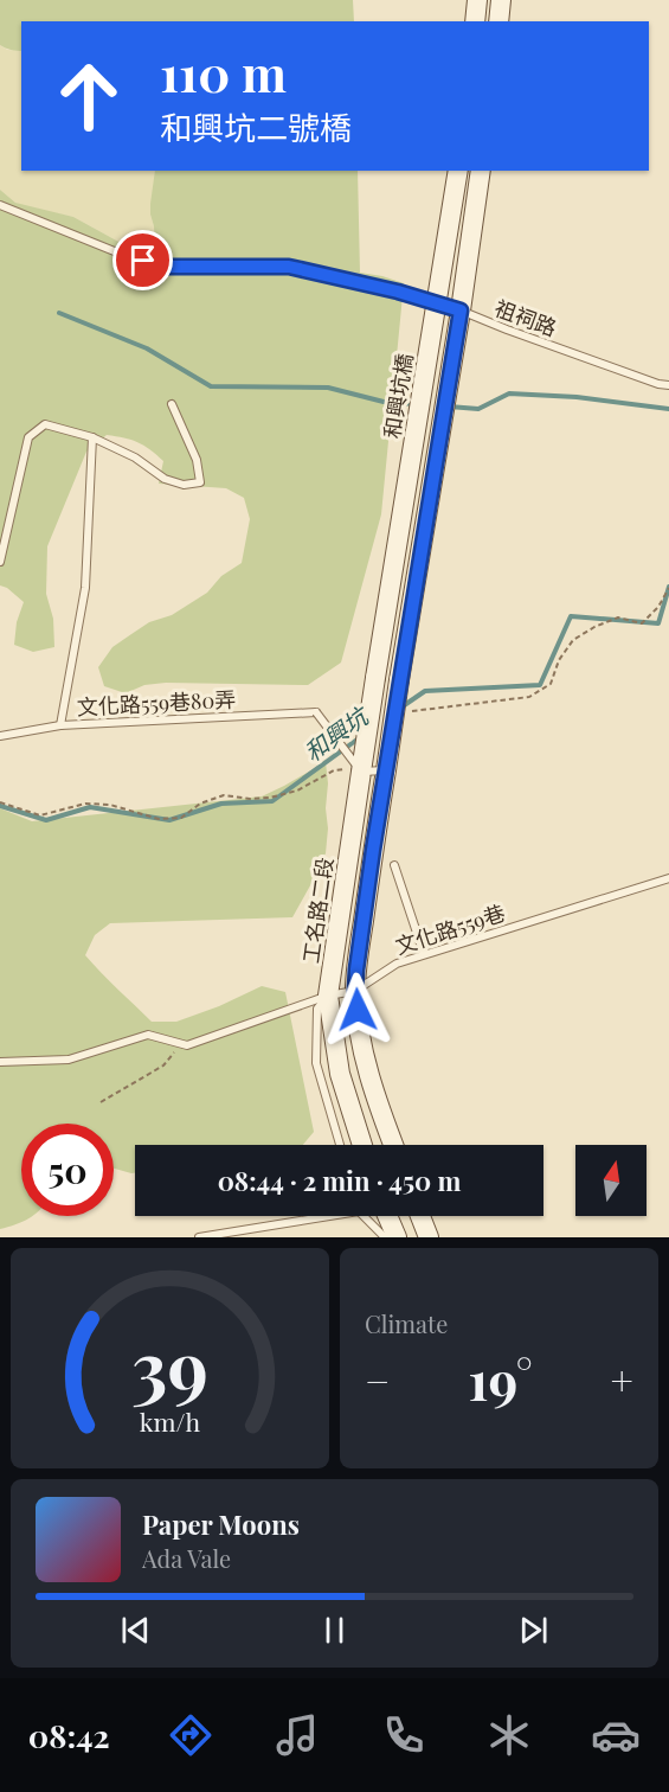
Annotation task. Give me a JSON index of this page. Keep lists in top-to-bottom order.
{
  "streets": {
    "main road": ["和興坑橋", "工名路二段"],
    "lane": ["祖祠路", "文化路559巷80弄", "文化路559巷"]
  },
  "crossings": [
    ["祖祠路", "和興坑橋"],
    ["和興坑橋", "工名路二段"],
    ["文化路559巷80弄", "工名路二段"],
    ["工名路二段", "文化路559巷"]
  ],
  "water": ["和興坑"],
  "north": "top",
  "page": {
    "turn": ["110 m", "和興坑二號橋"],
    "limit": "50",
    "trip": "08:44 · 2 min · 450 m",
    "tile": "Climate",
    "heat": ["−", "19°", "+"],
    "song": ["Paper Moons", "Ada Vale"],
    "tabs": "08:42",
    "gauge": ["39", "km/h"]
  }
}
